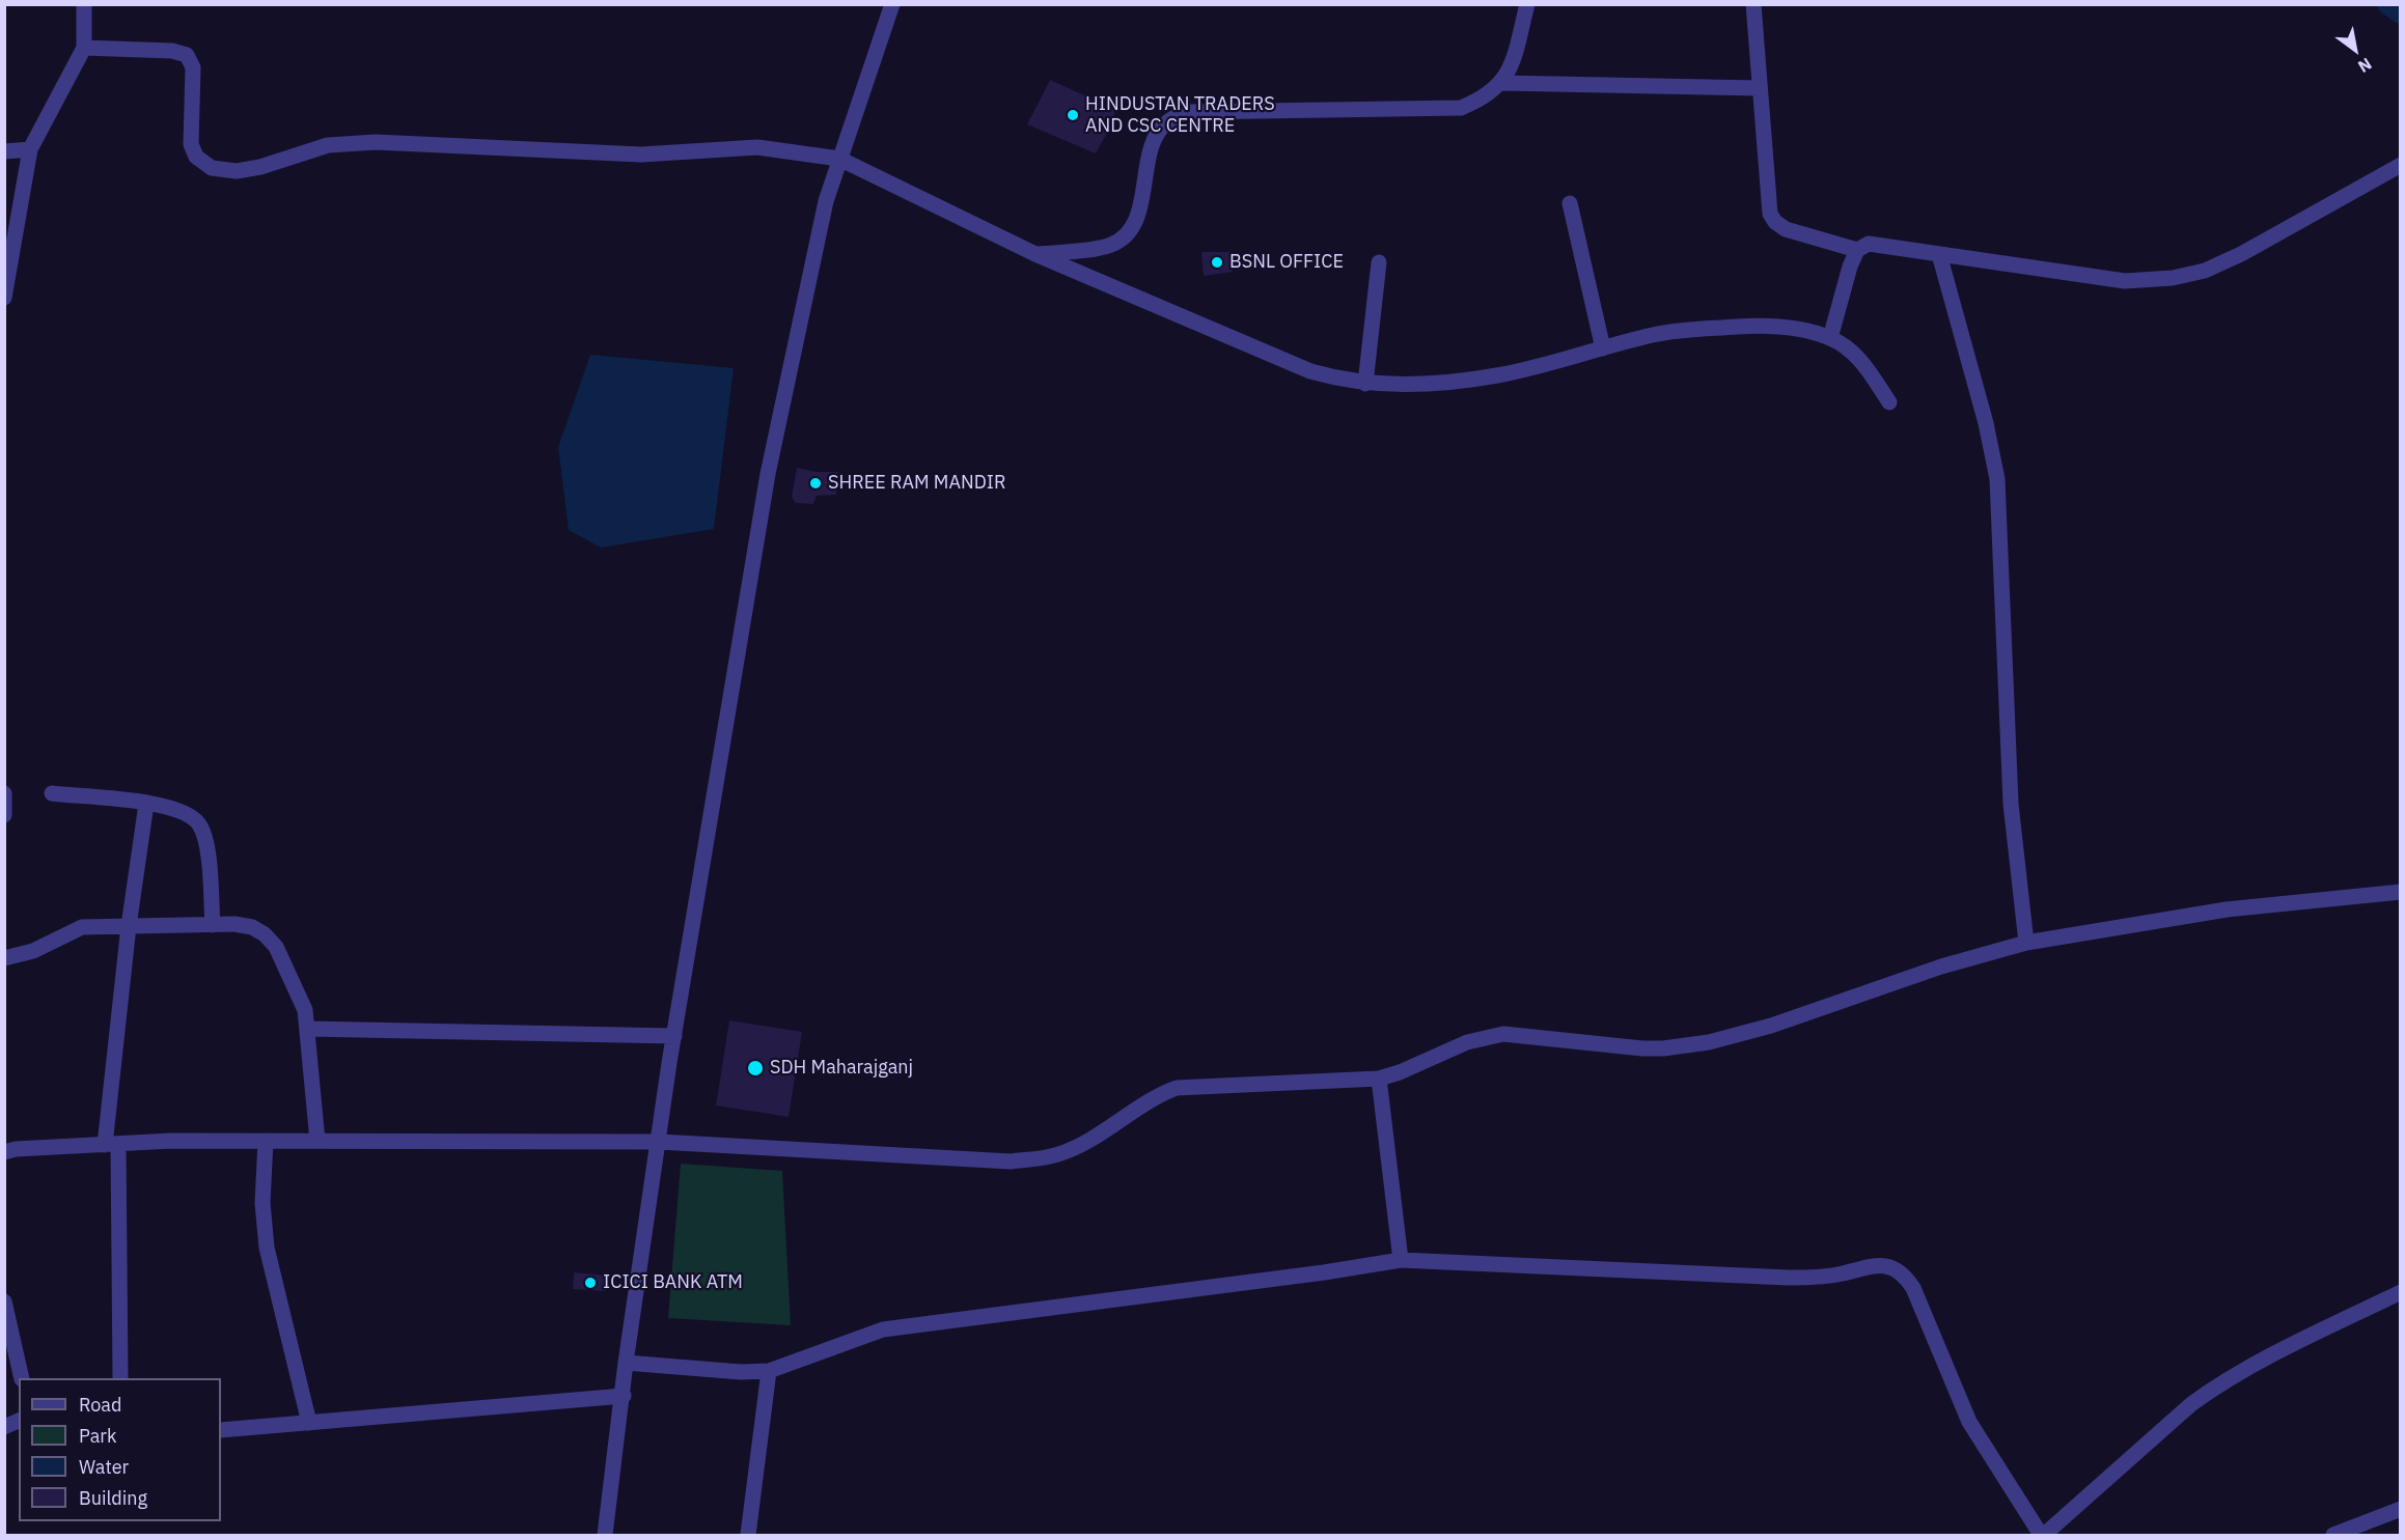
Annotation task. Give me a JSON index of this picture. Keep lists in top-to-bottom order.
{
  "places": [
    "HINDUSTAN TRADERS AND CSC CENTRE",
    "BSNL OFFICE",
    "SHREE RAM MANDIR",
    "SDH Maharajganj",
    "ICICI BANK ATM"
  ],
  "legend": [
    "Road",
    "Park",
    "Water",
    "Building"
  ],
  "north": "bottom right"
}
